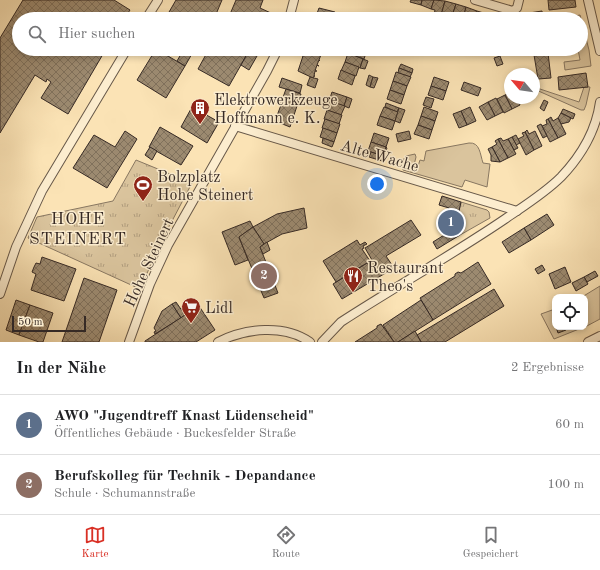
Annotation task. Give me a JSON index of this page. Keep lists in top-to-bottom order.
{
  "streets": {
    "street": ["Alte Wache", "Hohe Steinert"]
  },
  "crossings": [
    ["Alte Wache", "Hohe Steinert"]
  ],
  "districts": ["HOHE STEINERT"],
  "places": {
    "building": ["Elektrowerkzeuge Hoffmann e. K."],
    "sports": ["Bolzplatz Hohe Steinert"],
    "restaurant": ["Restaurant Theo's"],
    "supermarket": ["Lidl"]
  },
  "scale_bar": "50 m",
  "north": "top left",
  "page": {
    "search": "Hier suchen",
    "pins": ["1", "2"],
    "scale": "50 m",
    "heading": ["In der Nähe", "2 Ergebnisse"],
    "list": [
      {
        "mark": "1",
        "name": "AWO \"Jugendtreff Knast Lüdenscheid\"",
        "note": "Öffentliches Gebäude · Buckesfelder Straße",
        "value": "60 m"
      },
      {
        "mark": "2",
        "name": "Berufskolleg für Technik - Depandance",
        "note": "Schule · Schumannstraße",
        "value": "100 m"
      }
    ],
    "nav": ["Karte", "Route", "Gespeichert"]
  }
}
